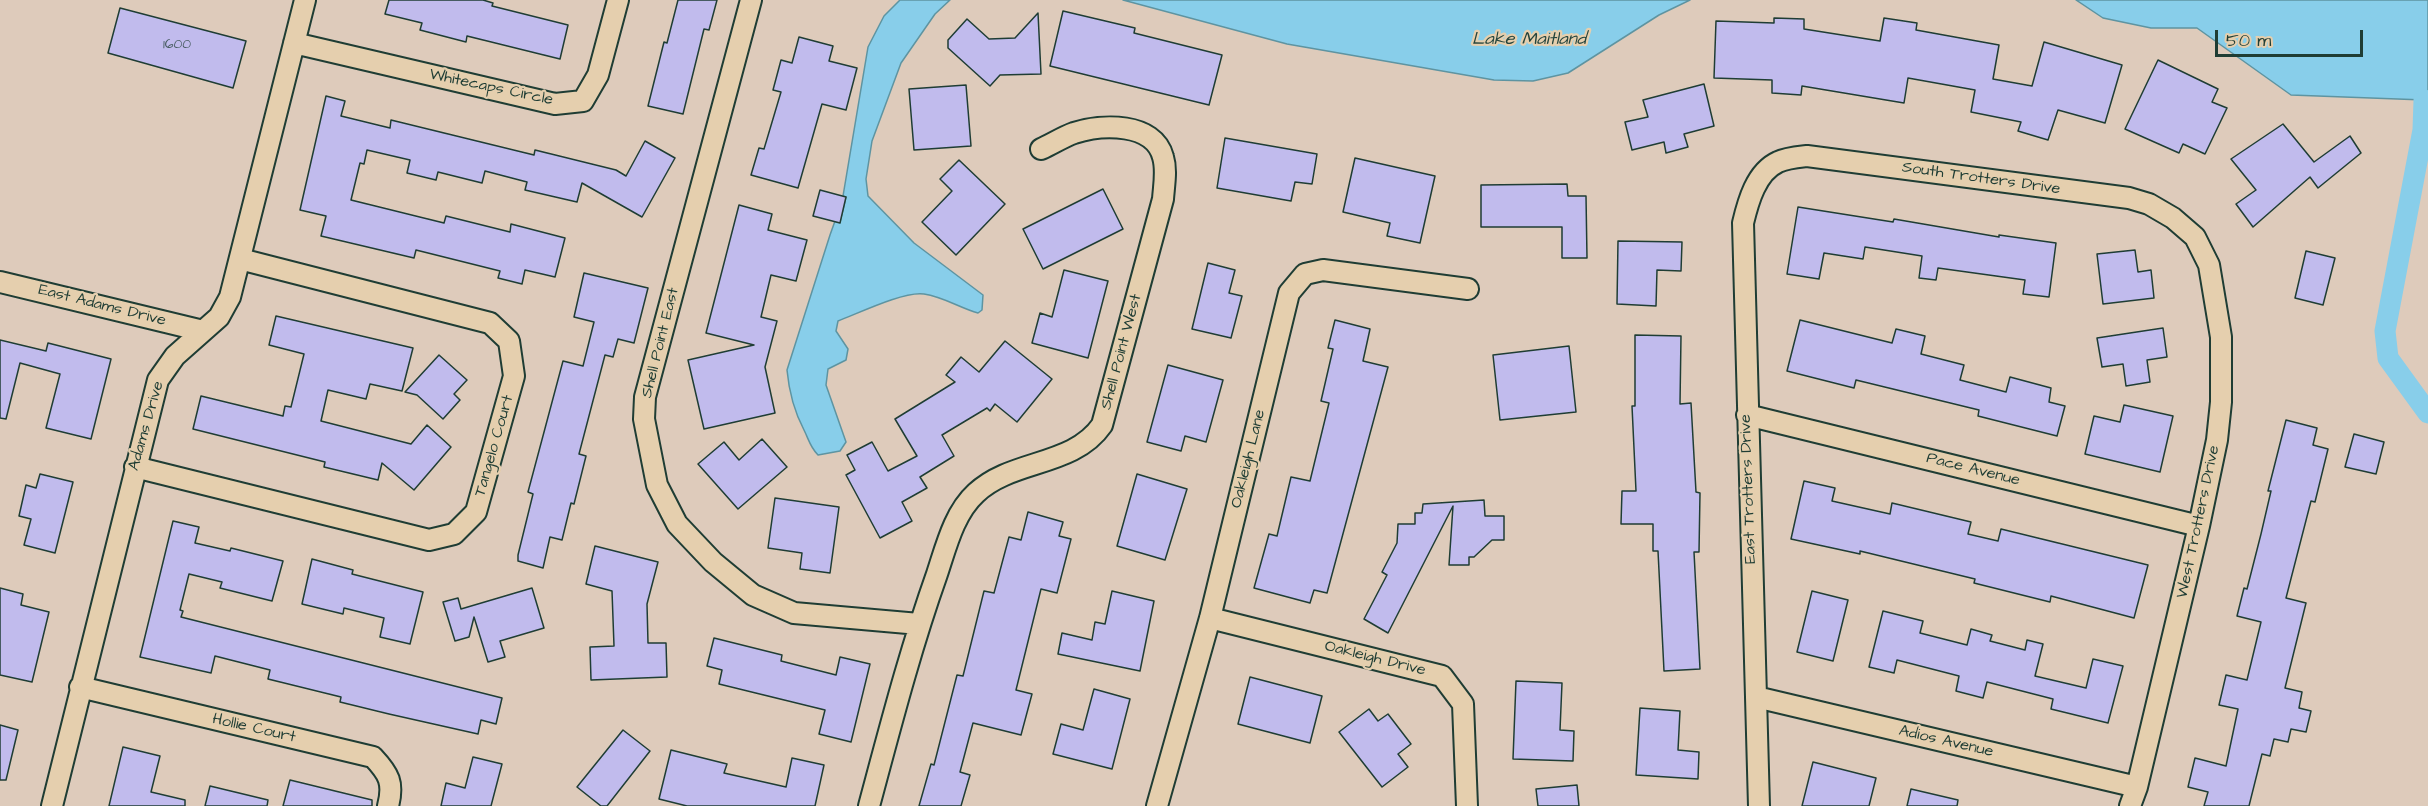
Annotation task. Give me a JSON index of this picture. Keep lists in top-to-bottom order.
{
  "streets": {
    "street": [
      "Whitecaps Circle",
      "South Trotters Drive",
      "East Adams Drive",
      "Shell Point East",
      "Shell Point West",
      "Adams Drive",
      "Tangelo Court",
      "Oakleigh Lane",
      "Pace Avenue",
      "East Trotters Drive",
      "West Trotters Drive",
      "Oakleigh Drive",
      "Hollie Court",
      "Adios Avenue"
    ]
  },
  "crossings": [
    ["Whitecaps Circle", "Adams Drive"],
    ["South Trotters Drive", "East Trotters Drive"],
    ["South Trotters Drive", "West Trotters Drive"],
    ["East Adams Drive", "Adams Drive"],
    ["Shell Point East", "Shell Point West"],
    ["Adams Drive", "Tangelo Court"],
    ["Adams Drive", "Hollie Court"],
    ["Oakleigh Lane", "Oakleigh Drive"],
    ["Pace Avenue", "East Trotters Drive"],
    ["Pace Avenue", "West Trotters Drive"],
    ["East Trotters Drive", "Adios Avenue"],
    ["West Trotters Drive", "Adios Avenue"]
  ],
  "water": ["Lake Maitland"],
  "house_numbers": ["1600"],
  "scale_bar": "50 m"
}
